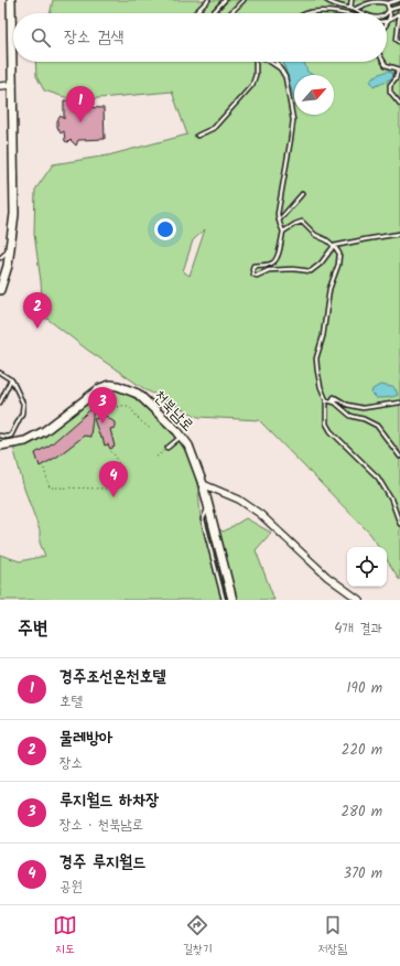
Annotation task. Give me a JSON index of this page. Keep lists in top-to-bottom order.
{
  "streets": {
    "main road": ["천북남로"]
  },
  "north": "top right",
  "page": {
    "search": "장소 검색",
    "pins": [
      "1",
      "2",
      "3",
      "4"
    ],
    "heading": ["주변", "4개 결과"],
    "list": [
      {
        "mark": "1",
        "name": "경주조선온천호텔",
        "note": "호텔",
        "value": "190 m"
      },
      {
        "mark": "2",
        "name": "물레방아",
        "note": "장소",
        "value": "220 m"
      },
      {
        "mark": "3",
        "name": "루지월드 하차장",
        "note": "장소 · 천북남로",
        "value": "280 m"
      },
      {
        "mark": "4",
        "name": "경주 루지월드",
        "note": "공원",
        "value": "370 m"
      }
    ],
    "nav": ["지도", "길찾기", "저장됨"]
  }
}
